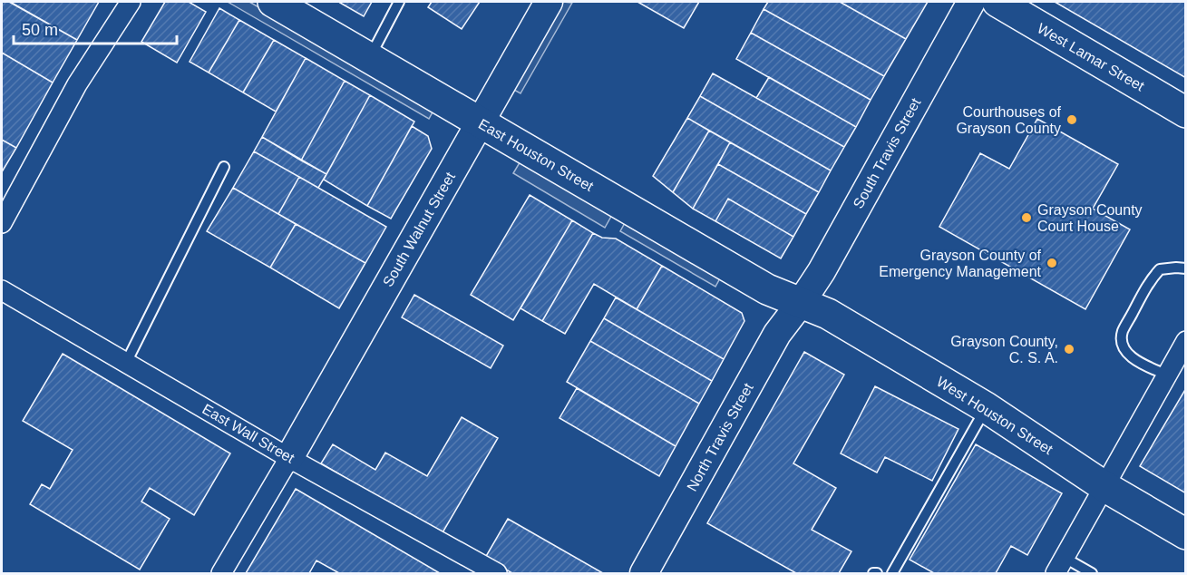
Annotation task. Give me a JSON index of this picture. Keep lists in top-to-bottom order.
{
  "streets": {
    "main road": [
      "West Lamar Street",
      "South Travis Street",
      "East Houston Street",
      "South Walnut Street",
      "West Houston Street",
      "North Travis Street"
    ],
    "street": ["East Wall Street"]
  },
  "crossings": [
    ["South Travis Street", "East Houston Street"],
    ["South Travis Street", "West Houston Street"],
    ["South Travis Street", "North Travis Street"],
    ["East Houston Street", "South Walnut Street"],
    ["East Houston Street", "West Houston Street"],
    ["East Houston Street", "North Travis Street"],
    ["South Walnut Street", "East Wall Street"],
    ["West Houston Street", "North Travis Street"]
  ],
  "places": [
    "Courthouses of Grayson County",
    "Grayson County Court House",
    "Grayson County of Emergency Management",
    "Grayson County, C. S. A."
  ],
  "scale_bar": "50 m"
}
